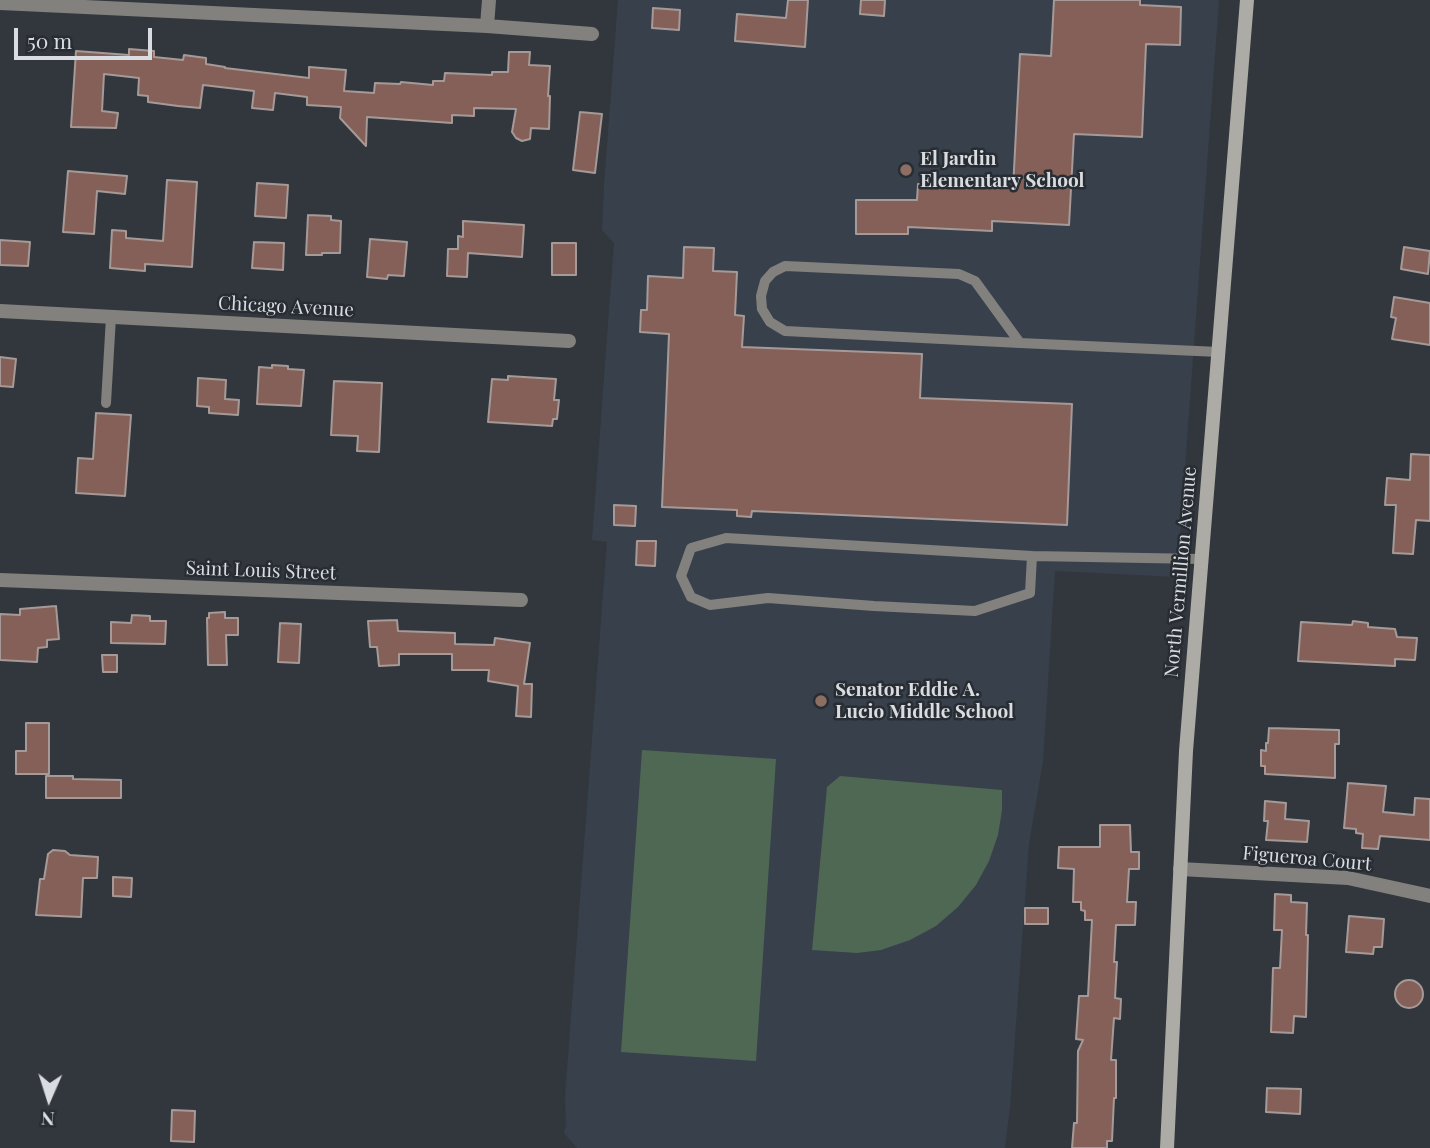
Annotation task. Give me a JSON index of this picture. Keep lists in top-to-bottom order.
{
  "streets": {
    "street": [
      "Chicago Avenue",
      "Saint Louis Street",
      "North Vermillion Avenue",
      "Figueroa Court"
    ]
  },
  "crossings": [
    ["North Vermillion Avenue", "Figueroa Court"]
  ],
  "places": ["El Jardin Elementary School", "Senator Eddie A. Lucio Middle School"],
  "scale_bar": "50 m",
  "north": "bottom"
}
